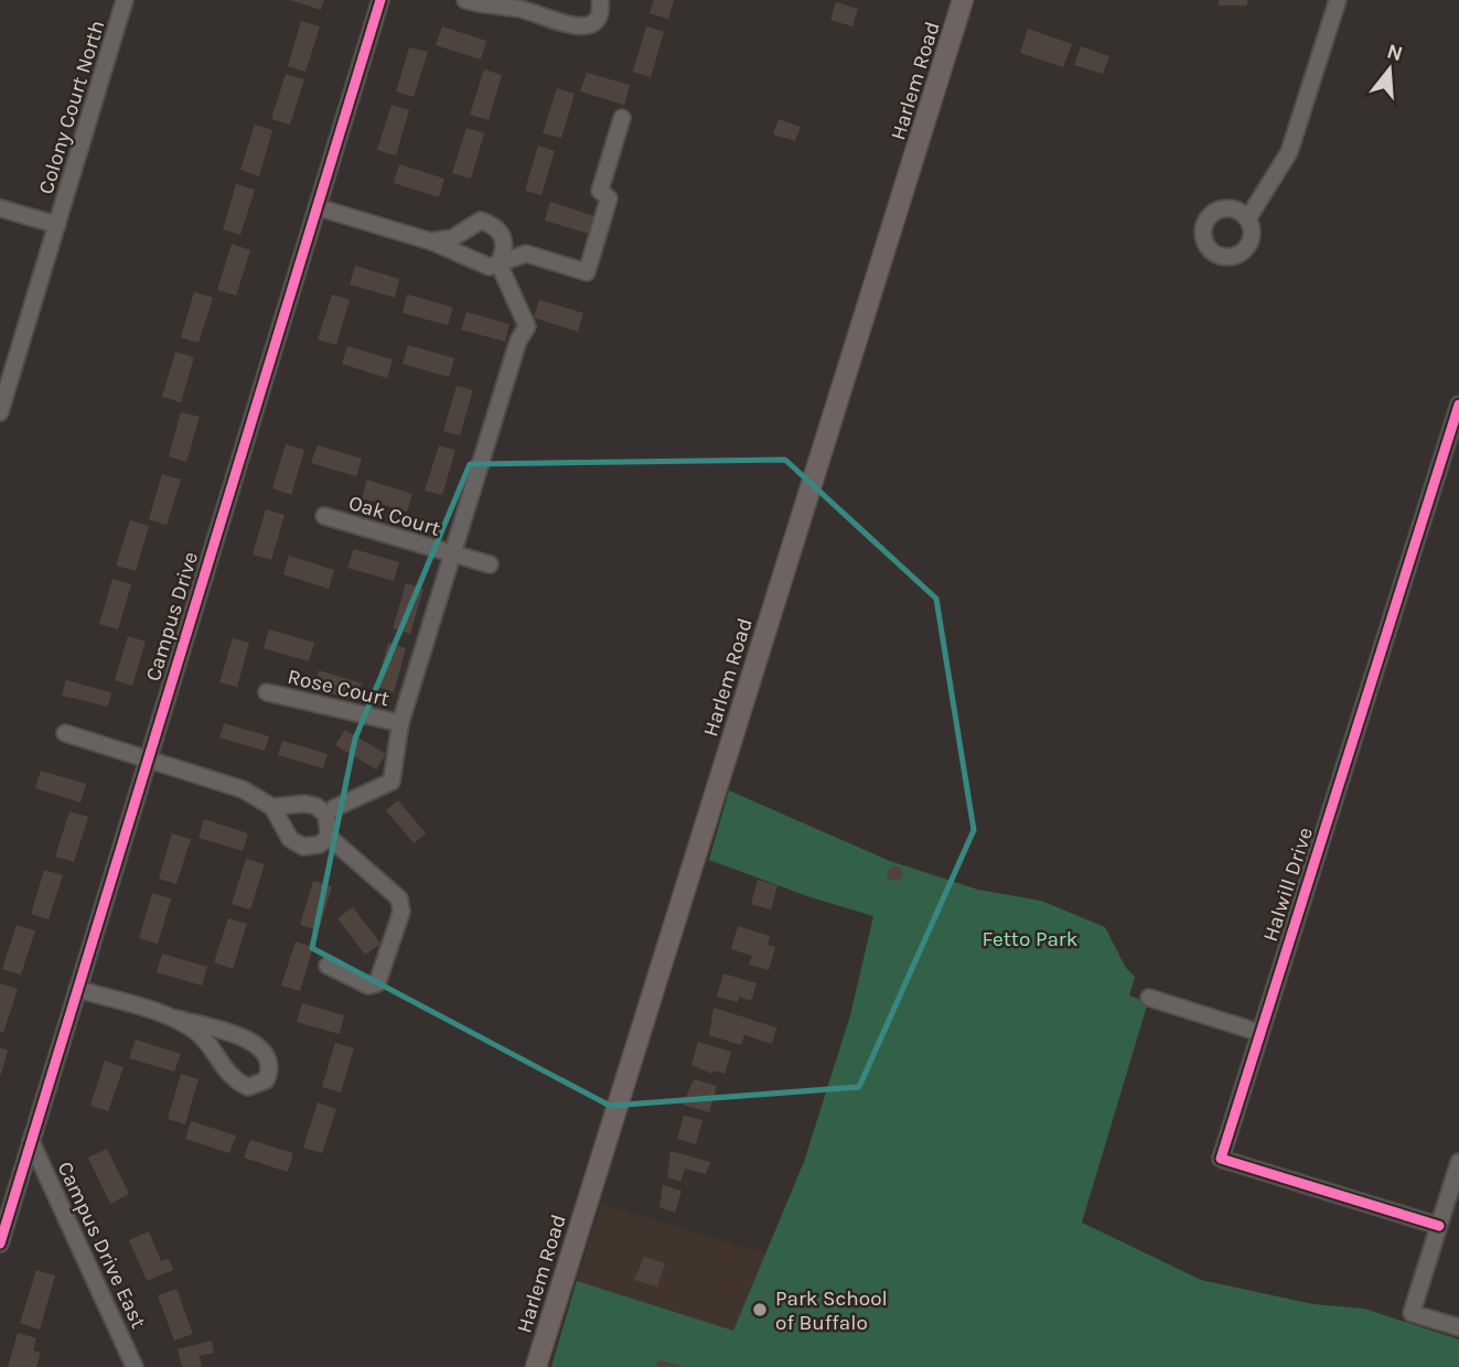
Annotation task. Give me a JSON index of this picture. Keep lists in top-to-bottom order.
{
  "streets": {
    "main road": ["Harlem Road"],
    "street": [
      "Colony Court North",
      "Oak Court",
      "Campus Drive",
      "Rose Court",
      "Halwill Drive",
      "Campus Drive East"
    ]
  },
  "crossings": [
    ["Campus Drive", "Campus Drive East"]
  ],
  "parks": ["Fetto Park"],
  "places": ["Park School of Buffalo"],
  "north": "top"
}
